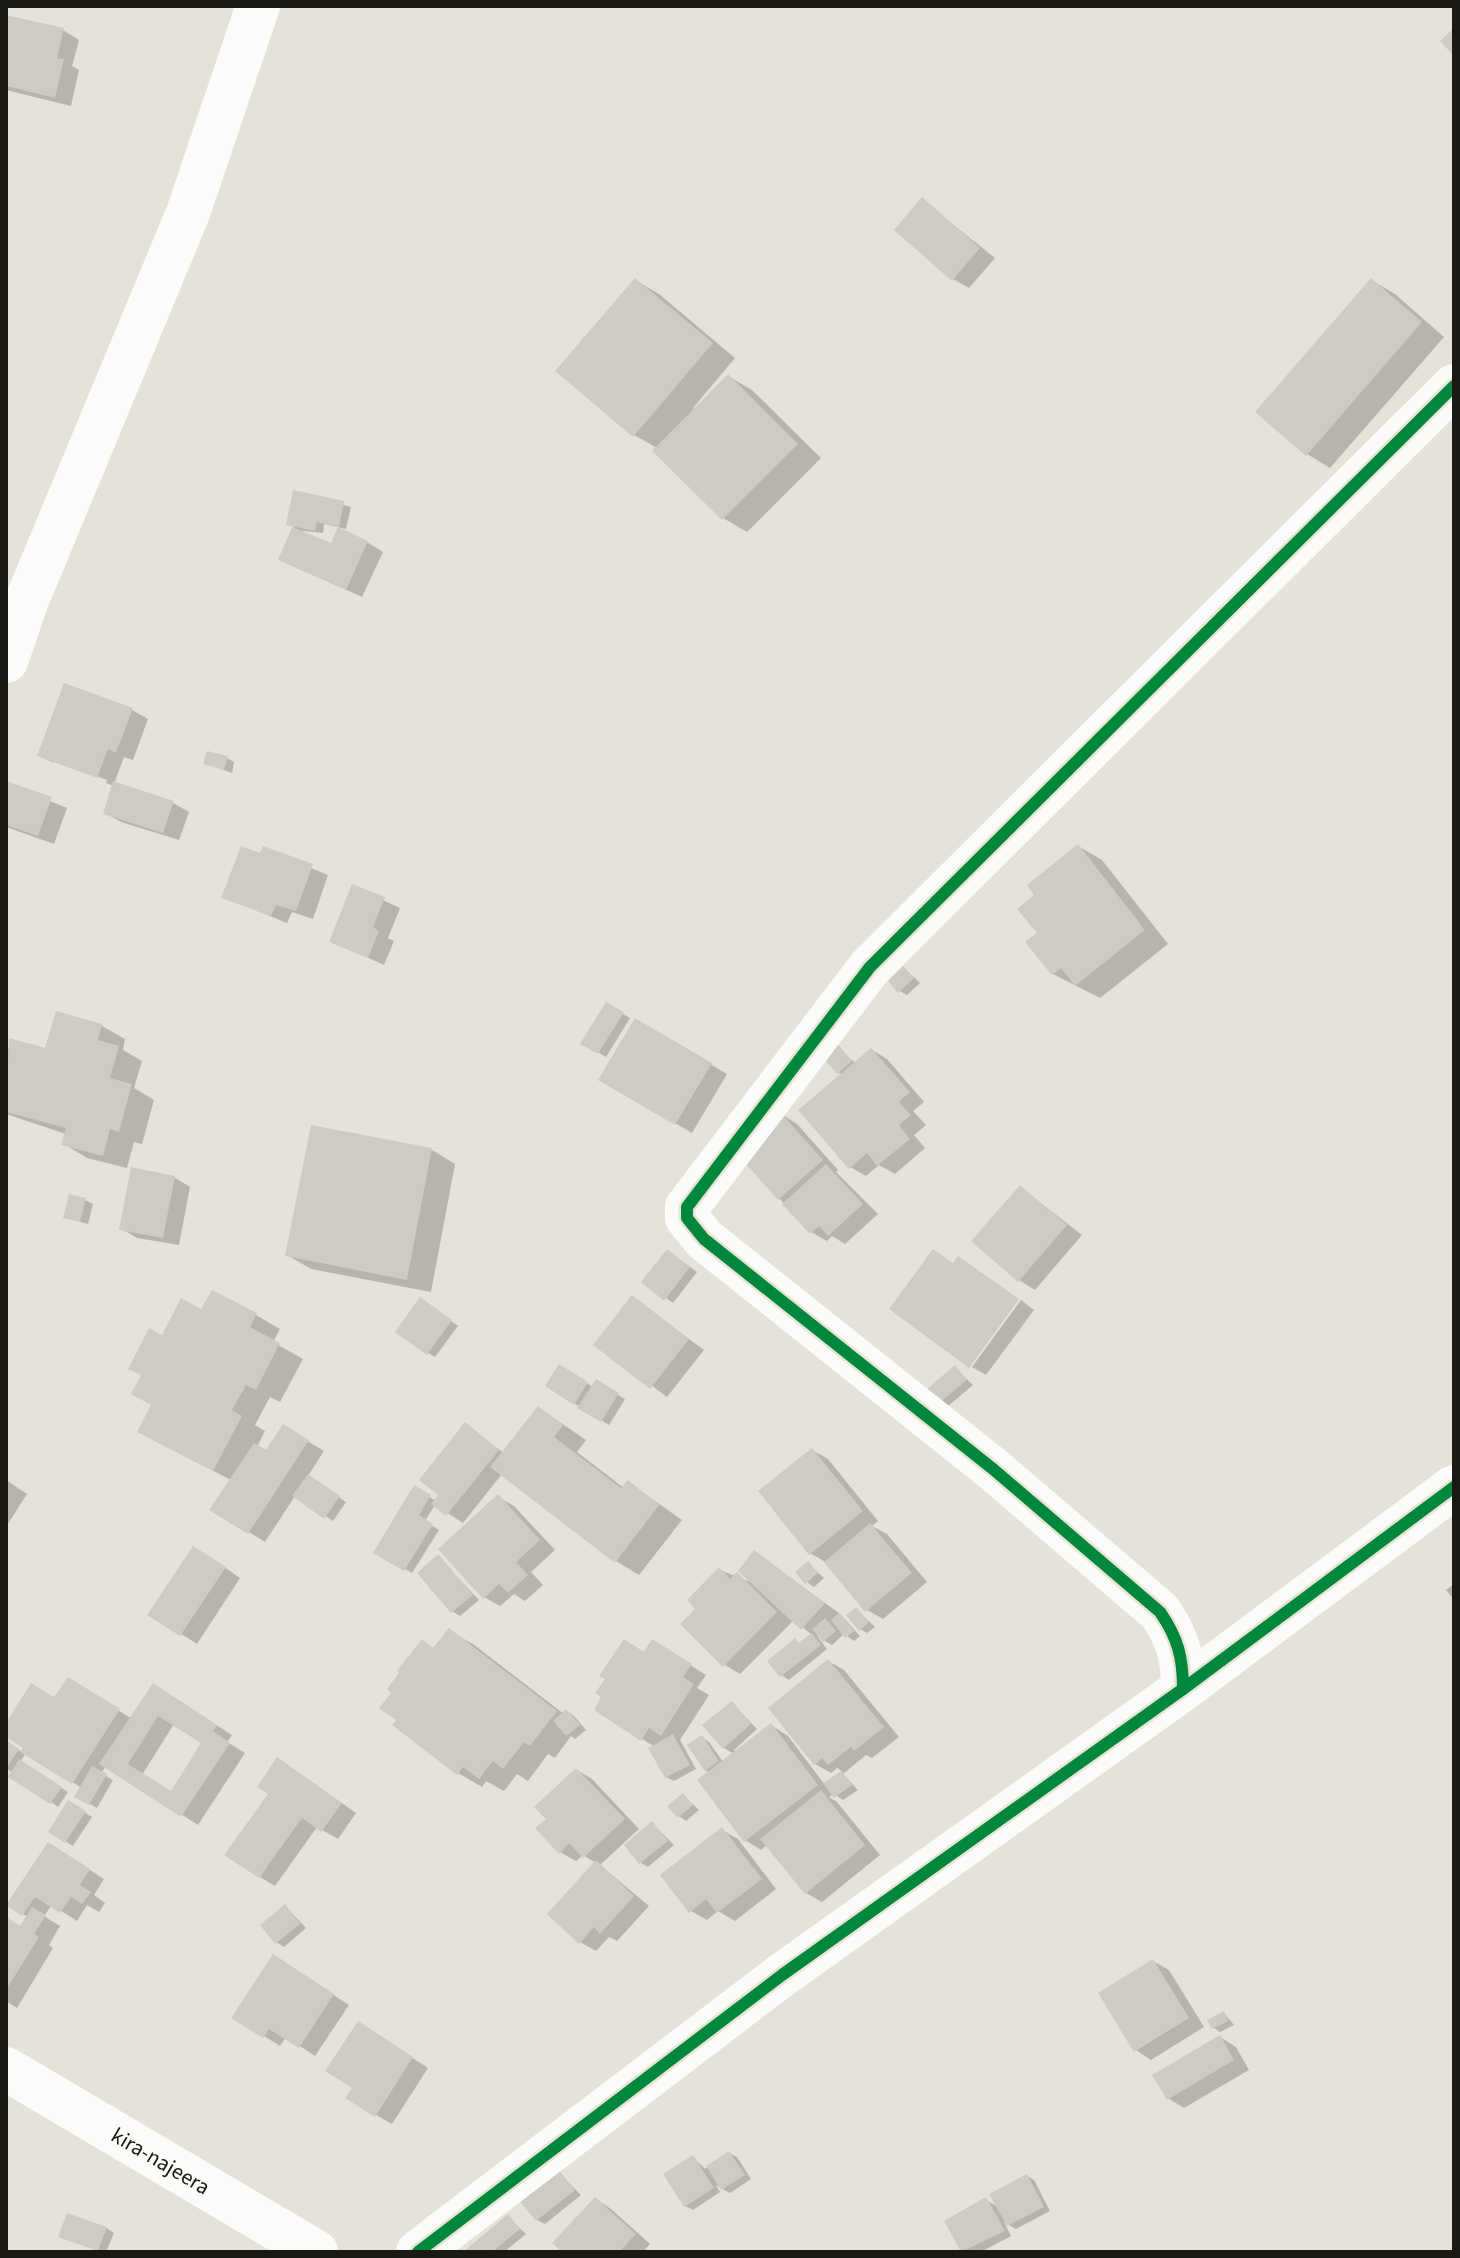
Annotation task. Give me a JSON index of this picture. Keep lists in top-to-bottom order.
{
  "streets": {
    "street": ["kira-najeera"]
  }
}
